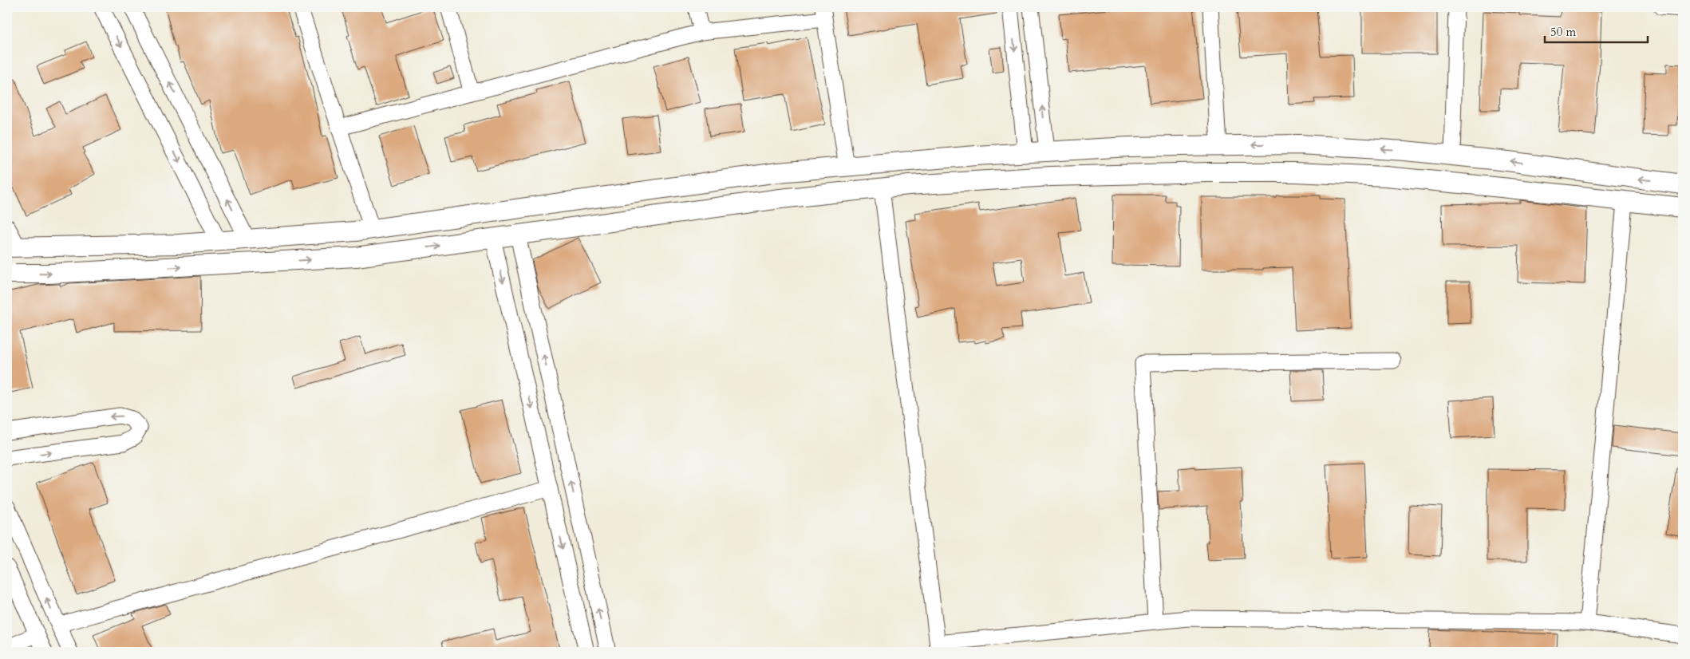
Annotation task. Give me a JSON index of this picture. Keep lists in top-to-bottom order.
{
  "scale_bar": "50 m"
}
